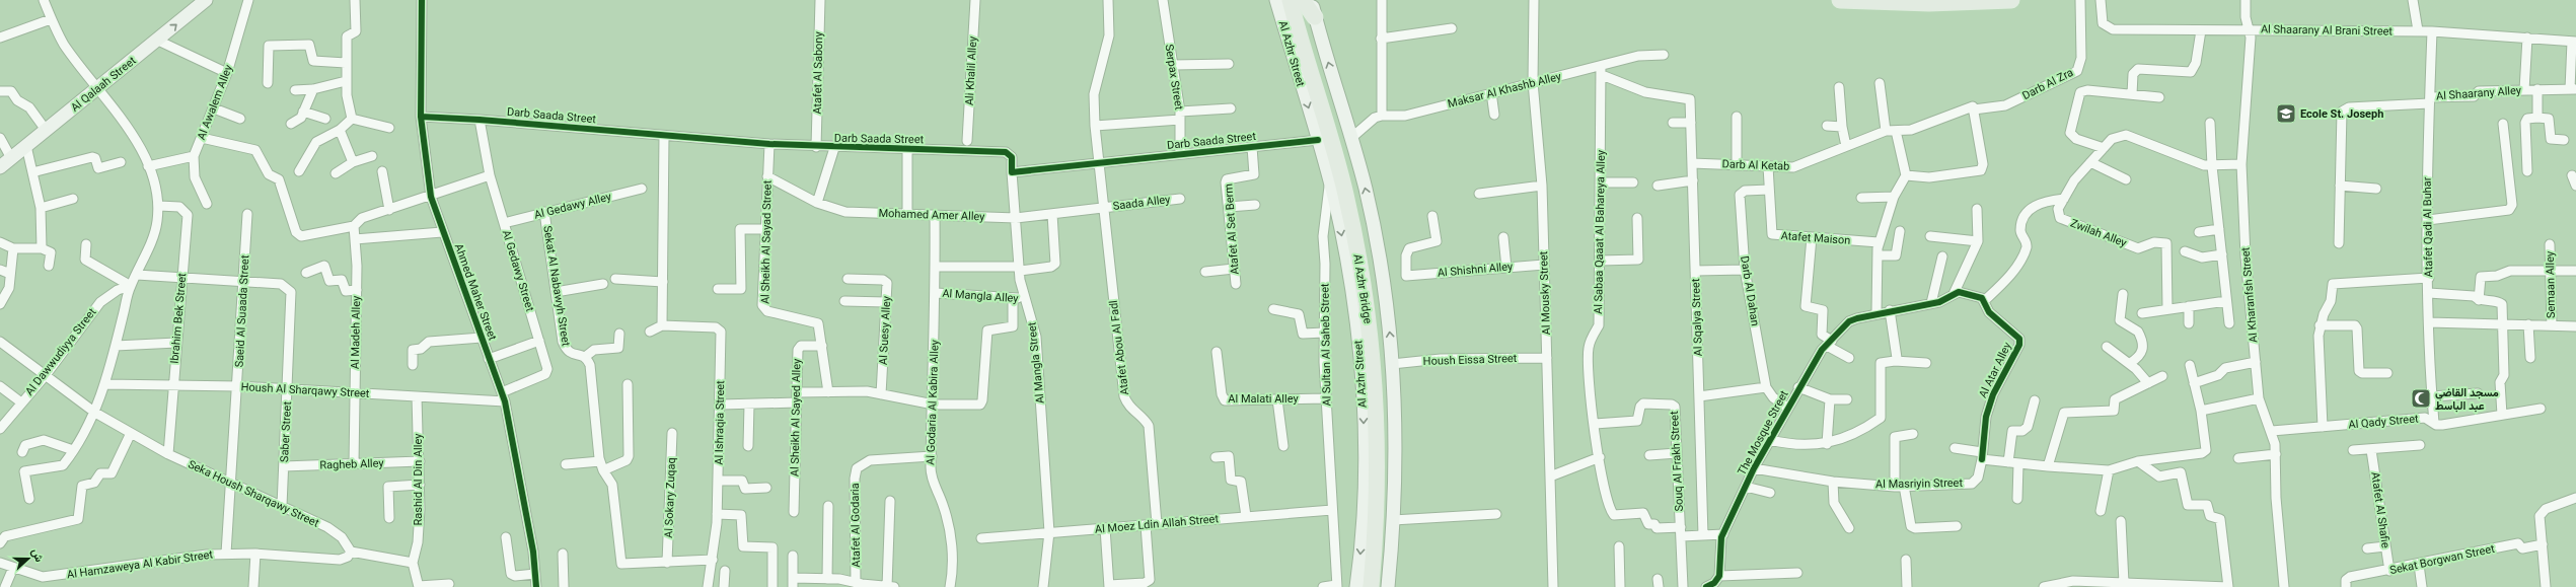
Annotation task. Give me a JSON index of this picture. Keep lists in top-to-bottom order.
{
  "streets": {
    "main road": ["Al Azhr Street", "Al Qalaah Street", "Al Azhr Bridge"],
    "street": [
      "Al Shaarany Al Brani Street",
      "Ali Khalil Alley",
      "Atafet Al Sabony",
      "Serpax Street",
      "Darb Al Zra",
      "Maksar Al Khashb Alley",
      "Al Shaarany Alley",
      "Al Awalem Alley",
      "Darb Saada Street",
      "Darb Al Ketab",
      "Saada Alley",
      "Al Gedawy Alley",
      "Mohamed Amer Alley",
      "Atafet Qadi Al Buhar",
      "Atafet Al Set Berm",
      "Al Sabaa Qaaat Al Bahareya Alley",
      "Zwilah Alley",
      "Atafet Maison",
      "Al Sheikh Al Sayad Street",
      "Al Shishni Alley",
      "Al Gedawy Street",
      "Semaan Alley",
      "Sekat Al Nabawyh Street",
      "Darb Al Dahan",
      "Ahmed Maher Street",
      "Al Mousky Street",
      "Al Kharanfsh Street",
      "Al Mangla Alley",
      "Saeid Al Suaada Street",
      "Al Sqalya Street",
      "Ibrahim Bek Street",
      "Al Suesy Alley",
      "Al Madeh Alley",
      "Al Sultan Al Saheb Street",
      "Atafet Abou Al Fadl",
      "Al Dawwudiyya Street",
      "Housh Eissa Street",
      "Al Mangla Street",
      "Al Atar Alley",
      "Housh Al Sharqawy Street",
      "Al Malati Alley",
      "Al Godaria Al Kabira Alley",
      "Al Sheikh Al Sayed Alley",
      "Al Qady Street",
      "Al Ishraqia Street",
      "Saber Street",
      "The Mosque Street",
      "Souq Al Frakh Street",
      "Ragheb Alley",
      "Rashid Al Din Alley",
      "Al Masriyin Street",
      "Seka Housh Sharqawy Street",
      "Al Sokary Zuqaq",
      "Atafet Al Shafie",
      "Al Moez Ldin Allah Street",
      "Atafet Al Godaria",
      "Sekat Borgwan Street",
      "Al Hamzaweya Al Kabir Street"
    ]
  },
  "crossings": [
    ["Al Shaarany Al Brani Street", "Atafet Qadi Al Buhar"],
    ["Al Shaarany Al Brani Street", "Al Kharanfsh Street"],
    ["Al Azhr Street", "Darb Saada Street"],
    ["Al Azhr Street", "Al Sultan Al Saheb Street"],
    ["Atafet Al Sabony", "Darb Saada Street"],
    ["Serpax Street", "Darb Saada Street"],
    ["Darb Al Zra", "Darb Al Ketab"],
    ["Maksar Al Khashb Alley", "Al Sabaa Qaaat Al Bahareya Alley"],
    ["Maksar Al Khashb Alley", "Al Mousky Street"],
    ["Maksar Al Khashb Alley", "Al Sqalya Street"],
    ["Al Shaarany Alley", "Atafet Qadi Al Buhar"],
    ["Darb Saada Street", "Atafet Al Set Berm"],
    ["Darb Saada Street", "Al Sheikh Al Sayad Street"],
    ["Darb Saada Street", "Al Gedawy Street"],
    ["Darb Saada Street", "Ahmed Maher Street"],
    ["Darb Saada Street", "Atafet Abou Al Fadl"],
    ["Darb Saada Street", "Al Mangla Street"],
    ["Darb Al Ketab", "Atafet Maison"],
    ["Darb Al Ketab", "Al Sqalya Street"],
    ["Saada Alley", "Mohamed Amer Alley"],
    ["Saada Alley", "Atafet Abou Al Fadl"],
    ["Al Gedawy Alley", "Al Gedawy Street"],
    ["Al Gedawy Alley", "Sekat Al Nabawyh Street"],
    ["Mohamed Amer Alley", "Al Sheikh Al Sayad Street"],
    ["Mohamed Amer Alley", "Atafet Abou Al Fadl"],
    ["Mohamed Amer Alley", "Al Mangla Street"],
    ["Mohamed Amer Alley", "Al Godaria Al Kabira Alley"],
    ["Atafet Qadi Al Buhar", "Al Qady Street"],
    ["Al Sabaa Qaaat Al Bahareya Alley", "Al Sqalya Street"],
    ["Al Sabaa Qaaat Al Bahareya Alley", "Souq Al Frakh Street"],
    ["Zwilah Alley", "Al Kharanfsh Street"],
    ["Atafet Maison", "Darb Al Dahan"],
    ["Al Sheikh Al Sayad Street", "Al Sheikh Al Sayed Alley"],
    ["Al Shishni Alley", "Al Mousky Street"],
    ["Al Gedawy Street", "Ahmed Maher Street"],
    ["Ahmed Maher Street", "Housh Al Sharqawy Street"],
    ["Al Mousky Street", "Housh Eissa Street"],
    ["Al Kharanfsh Street", "Al Qady Street"],
    ["Al Mangla Alley", "Al Mangla Street"],
    ["Al Mangla Alley", "Al Godaria Al Kabira Alley"],
    ["Saeid Al Suaada Street", "Housh Al Sharqawy Street"],
    ["Saeid Al Suaada Street", "Saber Street"],
    ["Saeid Al Suaada Street", "Seka Housh Sharqawy Street"],
    ["Saeid Al Suaada Street", "Al Hamzaweya Al Kabir Street"],
    ["Ibrahim Bek Street", "Housh Al Sharqawy Street"],
    ["Ibrahim Bek Street", "Seka Housh Sharqawy Street"],
    ["Al Madeh Alley", "Housh Al Sharqawy Street"],
    ["Al Madeh Alley", "Ragheb Alley"],
    ["Al Sultan Al Saheb Street", "Al Malati Alley"],
    ["Al Sultan Al Saheb Street", "Al Moez Ldin Allah Street"],
    ["Atafet Abou Al Fadl", "Al Moez Ldin Allah Street"],
    ["Al Dawwudiyya Street", "Seka Housh Sharqawy Street"],
    ["Al Mangla Street", "Al Moez Ldin Allah Street"],
    ["Al Atar Alley", "Al Masriyin Street"],
    ["Housh Al Sharqawy Street", "Saber Street"],
    ["Housh Al Sharqawy Street", "Rashid Al Din Alley"],
    ["Al Godaria Al Kabira Alley", "Atafet Al Godaria"],
    ["Saber Street", "Ragheb Alley"],
    ["Saber Street", "Seka Housh Sharqawy Street"],
    ["The Mosque Street", "Al Masriyin Street"],
    ["Ragheb Alley", "Rashid Al Din Alley"],
    ["Seka Housh Sharqawy Street", "Al Hamzaweya Al Kabir Street"],
    ["Atafet Al Shafie", "Sekat Borgwan Street"]
  ],
  "places": {
    "school or university": ["Ecole St. Joseph"],
    "mosque": ["مسجد القاضي عبد الباسط"]
  },
  "north": "right"
}
